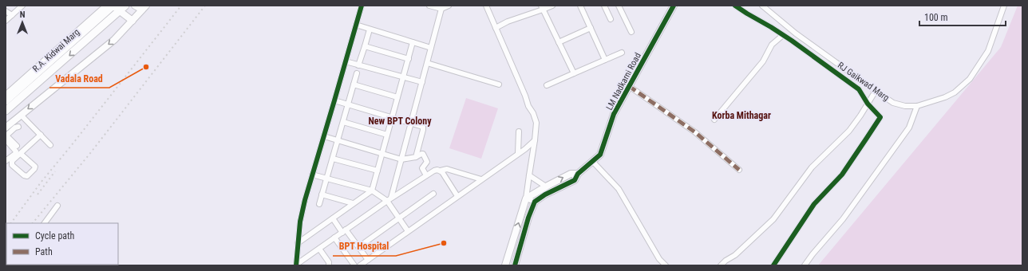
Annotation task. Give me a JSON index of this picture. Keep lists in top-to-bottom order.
{
  "streets": {
    "street": ["R.A. Kidwai Marg", "LM Nadkarni Road", "RJ Gaikwad Marg"]
  },
  "districts": ["Korba Mithagar", "New BPT Colony"],
  "places": ["Vadala Road", "BPT Hospital"],
  "legend": ["Cycle path", "Path"],
  "scale_bar": "100 m",
  "north": "top"
}
